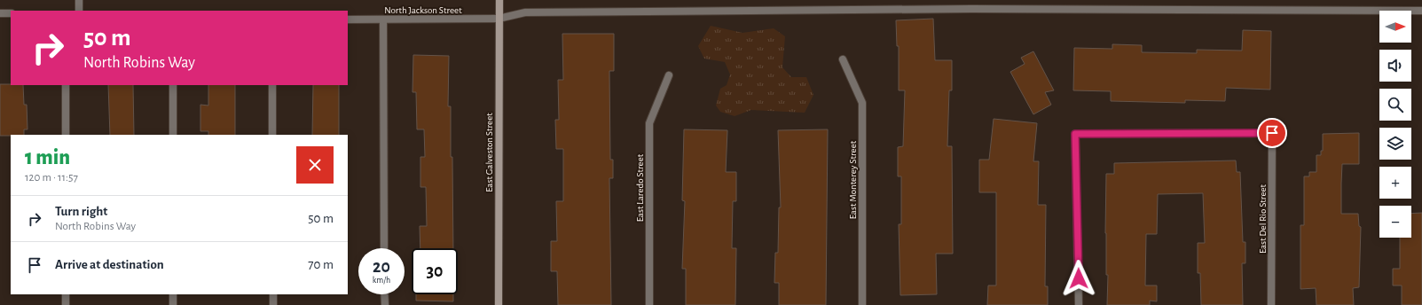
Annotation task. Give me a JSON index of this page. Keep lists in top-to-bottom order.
{
  "streets": {
    "street": [
      "North Jackson Street",
      "East Galveston Street",
      "East Monterey Street",
      "East Laredo Street",
      "East Del Rio Street"
    ]
  },
  "crossings": [
    ["North Jackson Street", "East Galveston Street"]
  ],
  "north": "right",
  "page": {
    "map_buttons": ["+", "−"],
    "turn": ["50 m", "North Robins Way"],
    "heading": ["1 min", "120 m · 11:57"],
    "list": [
      {
        "name": "Turn right",
        "note": "North Robins Way",
        "value": "50 m"
      },
      {
        "name": "Arrive at destination",
        "value": "70 m"
      }
    ],
    "speed": "20 km/h",
    "limit": "30"
  }
}
